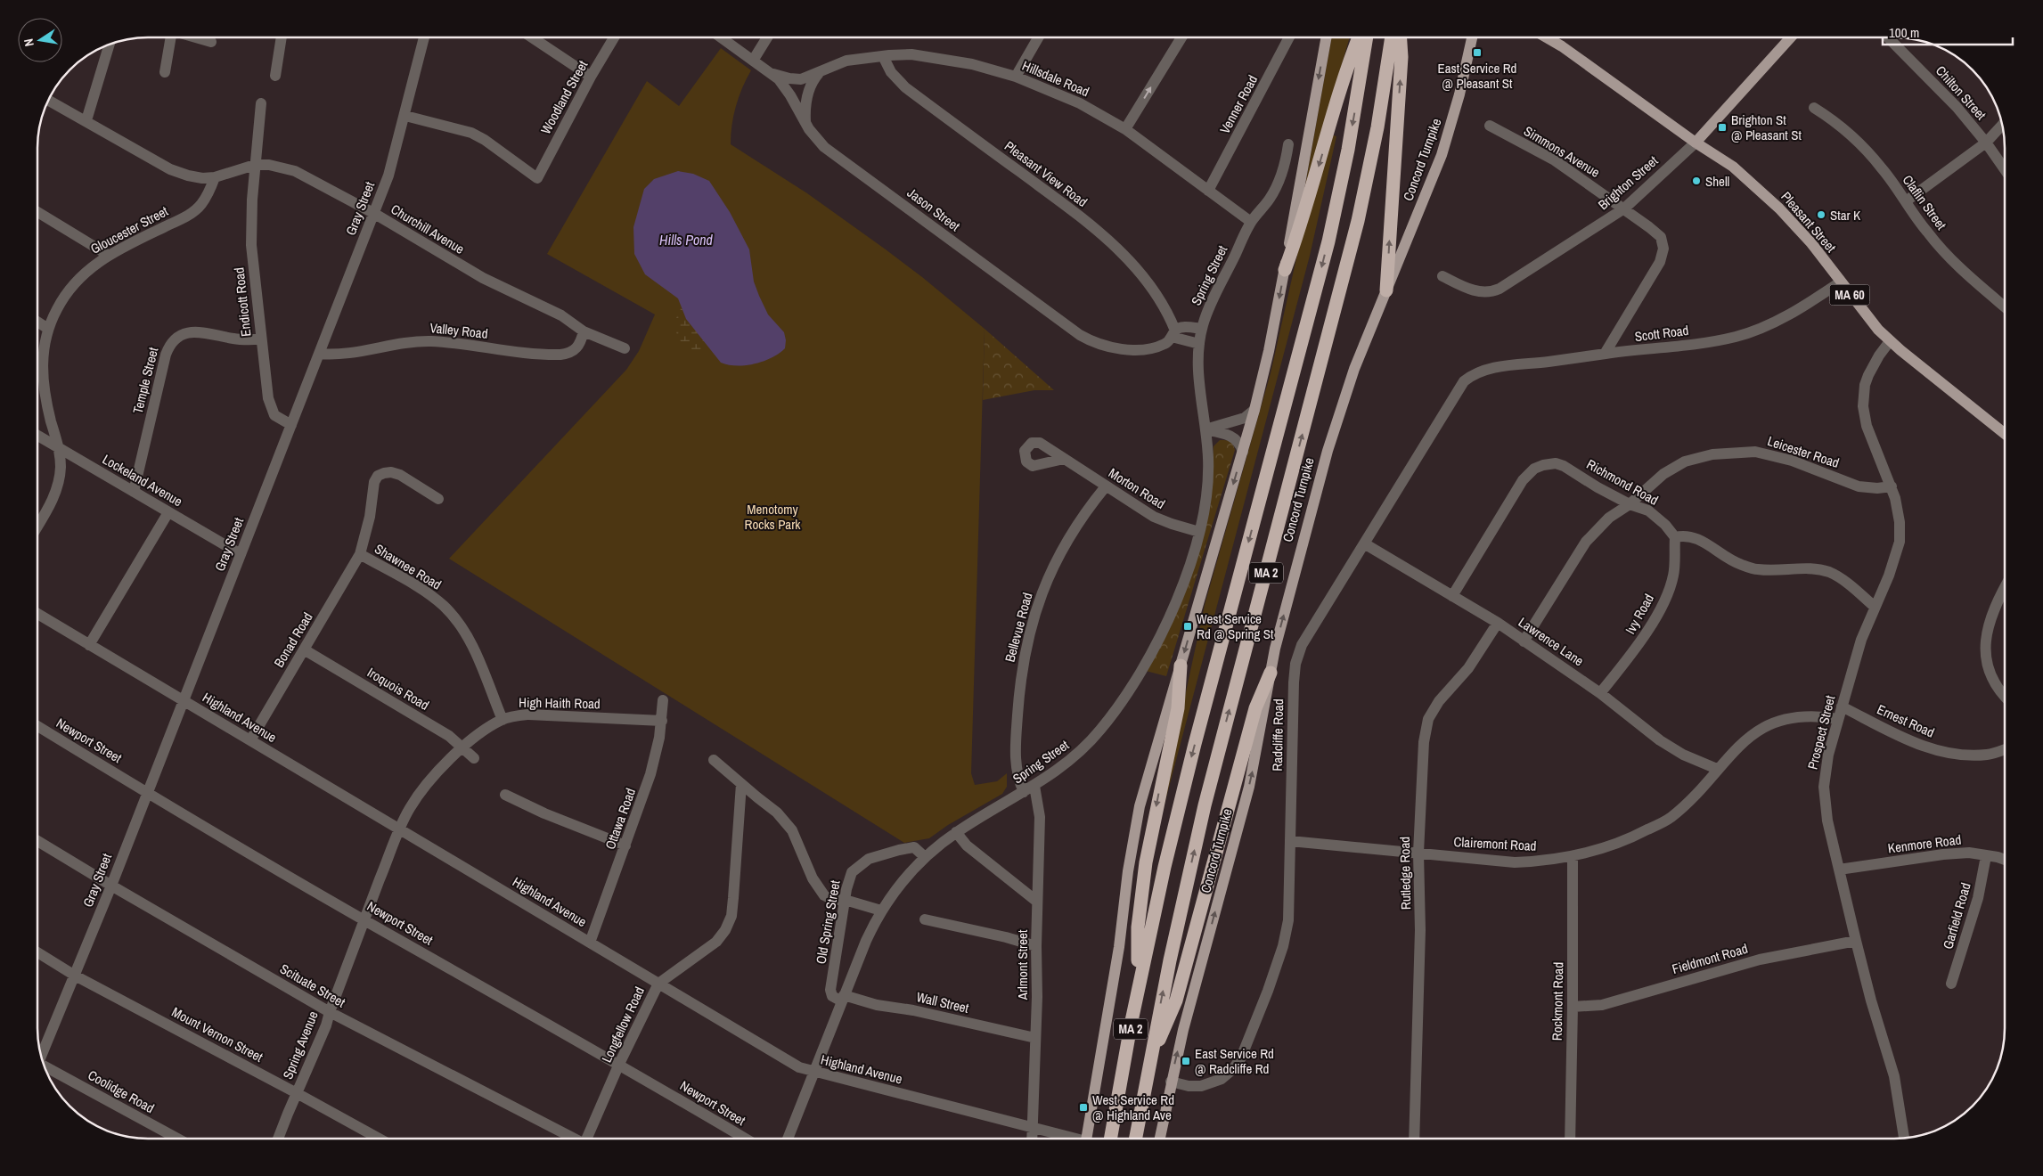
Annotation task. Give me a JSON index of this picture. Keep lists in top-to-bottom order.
{
  "streets": {
    "highway": ["Concord Turnpike", "MA 2"],
    "main road": ["Brighton Street", "Pleasant Street", "MA 60"],
    "street": [
      "Hillsdale Road",
      "Chilton Street",
      "Woodland Street",
      "Venner Road",
      "Simmons Avenue",
      "Pleasant View Road",
      "Claflin Street",
      "Gray Street",
      "Jason Street",
      "Churchill Avenue",
      "Gloucester Street",
      "Spring Street",
      "Endicott Road",
      "Valley Road",
      "Scott Road",
      "Temple Street",
      "Leicester Road",
      "Lockeland Avenue",
      "Richmond Road",
      "Morton Road",
      "Shawnee Road",
      "Ivy Road",
      "Bellevue Road",
      "Bonad Road",
      "Lawrence Lane",
      "Iroquois Road",
      "High Haith Road",
      "Highland Avenue",
      "Ernest Road",
      "Prospect Street",
      "Radcliffe Road",
      "Newport Street",
      "Ottawa Road",
      "Clairemont Road",
      "Kenmore Road",
      "Rutledge Road",
      "Garfield Road",
      "Old Spring Street",
      "Fieldmont Road",
      "Arlmont Street",
      "Scituate Street",
      "Rockmont Road",
      "Wall Street",
      "Longfellow Road",
      "Mount Vernon Street",
      "Spring Avenue",
      "Coolidge Road"
    ]
  },
  "crossings": [
    ["Hillsdale Road", "Venner Road"],
    ["Hillsdale Road", "Pleasant View Road"],
    ["Hillsdale Road", "Jason Street"],
    ["Hillsdale Road", "Spring Street"],
    ["Woodland Street", "Gray Street"],
    ["Simmons Avenue", "Brighton Street"],
    ["Simmons Avenue", "Scott Road"],
    ["Concord Turnpike", "Radcliffe Road"],
    ["Pleasant View Road", "Jason Street"],
    ["Brighton Street", "Pleasant Street"],
    ["Gray Street", "Churchill Avenue"],
    ["Gray Street", "Endicott Road"],
    ["Gray Street", "Valley Road"],
    ["Gray Street", "Lockeland Avenue"],
    ["Gray Street", "Highland Avenue"],
    ["Gray Street", "Newport Street"],
    ["Gray Street", "Scituate Street"],
    ["Gray Street", "Mount Vernon Street"],
    ["Jason Street", "Spring Street"],
    ["Pleasant Street", "Scott Road"],
    ["Pleasant Street", "Prospect Street"],
    ["Churchill Avenue", "Gloucester Street"],
    ["Churchill Avenue", "Endicott Road"],
    ["Churchill Avenue", "Valley Road"],
    ["Gloucester Street", "Lockeland Avenue"],
    ["Spring Street", "Morton Road"],
    ["Spring Street", "Bellevue Road"],
    ["Spring Street", "Highland Avenue"],
    ["Spring Street", "Old Spring Street"],
    ["Spring Street", "Arlmont Street"],
    ["Spring Street", "Wall Street"],
    ["Endicott Road", "Temple Street"],
    ["Scott Road", "Radcliffe Road"],
    ["Temple Street", "Lockeland Avenue"],
    ["Leicester Road", "Richmond Road"],
    ["Leicester Road", "Lawrence Lane"],
    ["Leicester Road", "Prospect Street"],
    ["Richmond Road", "Ivy Road"],
    ["Richmond Road", "Lawrence Lane"],
    ["Morton Road", "Bellevue Road"],
    ["Shawnee Road", "Bonad Road"],
    ["Shawnee Road", "High Haith Road"],
    ["Ivy Road", "Lawrence Lane"],
    ["Bonad Road", "Iroquois Road"],
    ["Bonad Road", "Highland Avenue"],
    ["Lawrence Lane", "Radcliffe Road"],
    ["Lawrence Lane", "Clairemont Road"],
    ["Lawrence Lane", "Rutledge Road"],
    ["Iroquois Road", "High Haith Road"],
    ["High Haith Road", "Highland Avenue"],
    ["High Haith Road", "Ottawa Road"],
    ["High Haith Road", "Spring Avenue"],
    ["Highland Avenue", "Ottawa Road"],
    ["Highland Avenue", "Arlmont Street"],
    ["Highland Avenue", "Longfellow Road"],
    ["Highland Avenue", "Spring Avenue"],
    ["Ernest Road", "Prospect Street"],
    ["Prospect Street", "Clairemont Road"],
    ["Prospect Street", "Kenmore Road"],
    ["Prospect Street", "Fieldmont Road"],
    ["Radcliffe Road", "Clairemont Road"],
    ["Newport Street", "Longfellow Road"],
    ["Newport Street", "Spring Avenue"],
    ["Clairemont Road", "Rutledge Road"],
    ["Clairemont Road", "Rockmont Road"],
    ["Kenmore Road", "Garfield Road"],
    ["Old Spring Street", "Wall Street"],
    ["Fieldmont Road", "Rockmont Road"],
    ["Arlmont Street", "Wall Street"],
    ["Scituate Street", "Spring Avenue"],
    ["Mount Vernon Street", "Spring Avenue"]
  ],
  "water": ["Hills Pond"],
  "parks": ["Menotomy Rocks Park"],
  "places": {
    "transit": [
      "East Service Rd @ Pleasant St",
      "Brighton St @ Pleasant St",
      "West Service Rd @ Spring St",
      "East Service Rd @ Radcliffe Rd",
      "West Service Rd @ Highland Ave"
    ],
    "other": ["Shell", "Star K"]
  },
  "scale_bar": "100 m",
  "north": "left"
}
